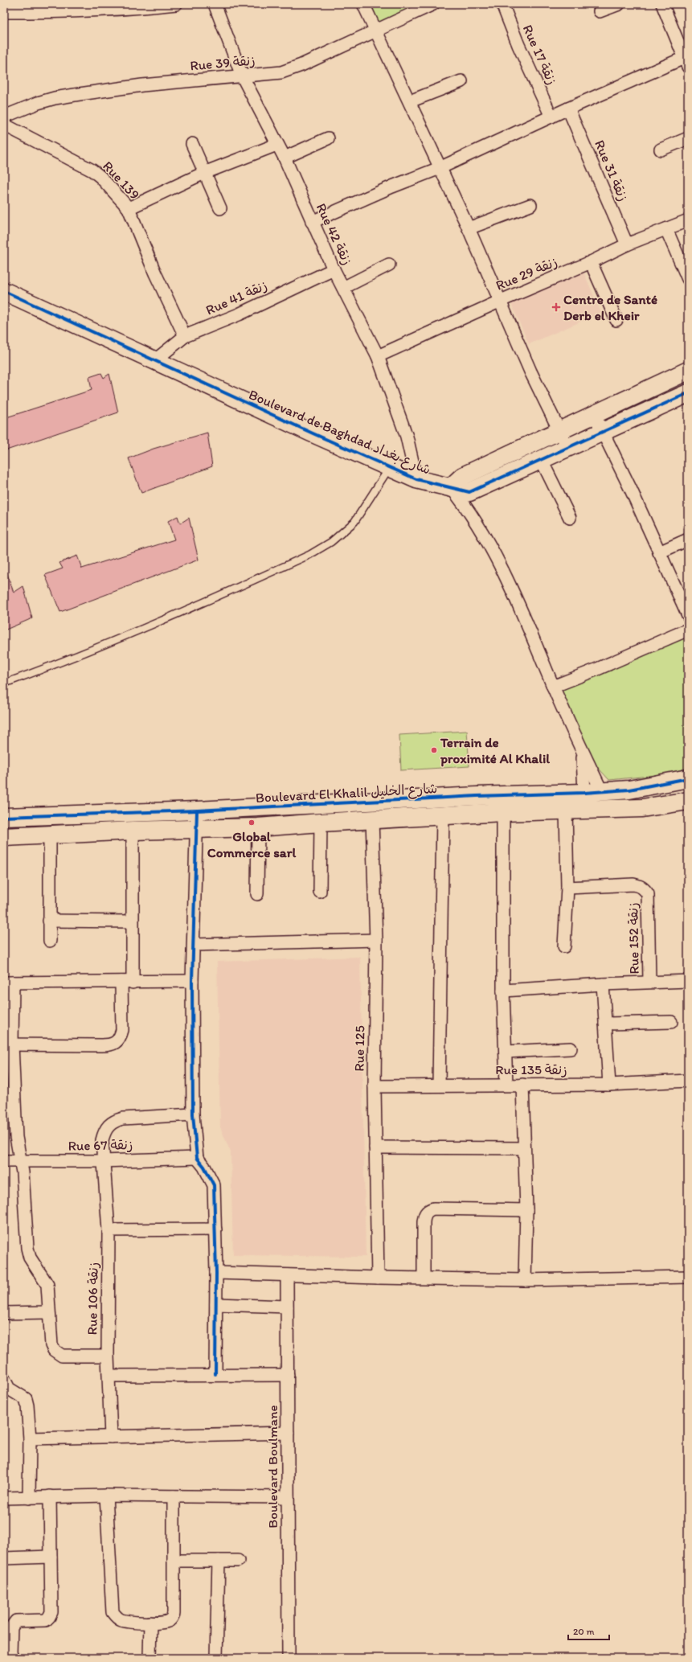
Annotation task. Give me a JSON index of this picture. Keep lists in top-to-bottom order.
{
  "streets": {
    "street": [
      "Rue 17 زنقة",
      "Rue 39 زنقة",
      "Rue 31 زنقة",
      "Rue 139",
      "Rue 42 زنقة",
      "Rue 29 زنقة",
      "Rue 41 زنقة",
      "Boulevard de Baghdad شارع بغداد",
      "Boulevard El Khalil شارع الخليل",
      "Rue 152 زنقة",
      "Rue 125",
      "Rue 135 زنقة",
      "Rue 67 زنقة",
      "Rue 106 زنقة",
      "Boulevard Boulmane"
    ]
  },
  "crossings": [
    ["Rue 39 زنقة", "Rue 42 زنقة"],
    ["Rue 31 زنقة", "Rue 29 زنقة"],
    ["Rue 139", "Rue 41 زنقة"],
    ["Rue 42 زنقة", "Rue 29 زنقة"],
    ["Rue 42 زنقة", "Rue 41 زنقة"],
    ["Rue 42 زنقة", "Boulevard de Baghdad شارع بغداد"],
    ["Rue 41 زنقة", "Boulevard de Baghdad شارع بغداد"],
    ["Boulevard El Khalil شارع الخليل", "Rue 125"],
    ["Rue 125", "Rue 135 زنقة"],
    ["Rue 67 زنقة", "Rue 106 زنقة"]
  ],
  "places": {
    "health": ["Centre de Santé Derb el Kheir"],
    "other": ["Terrain de proximité Al Khalil", "Global Commerce sarl"]
  },
  "scale_bar": "20 m"
}
